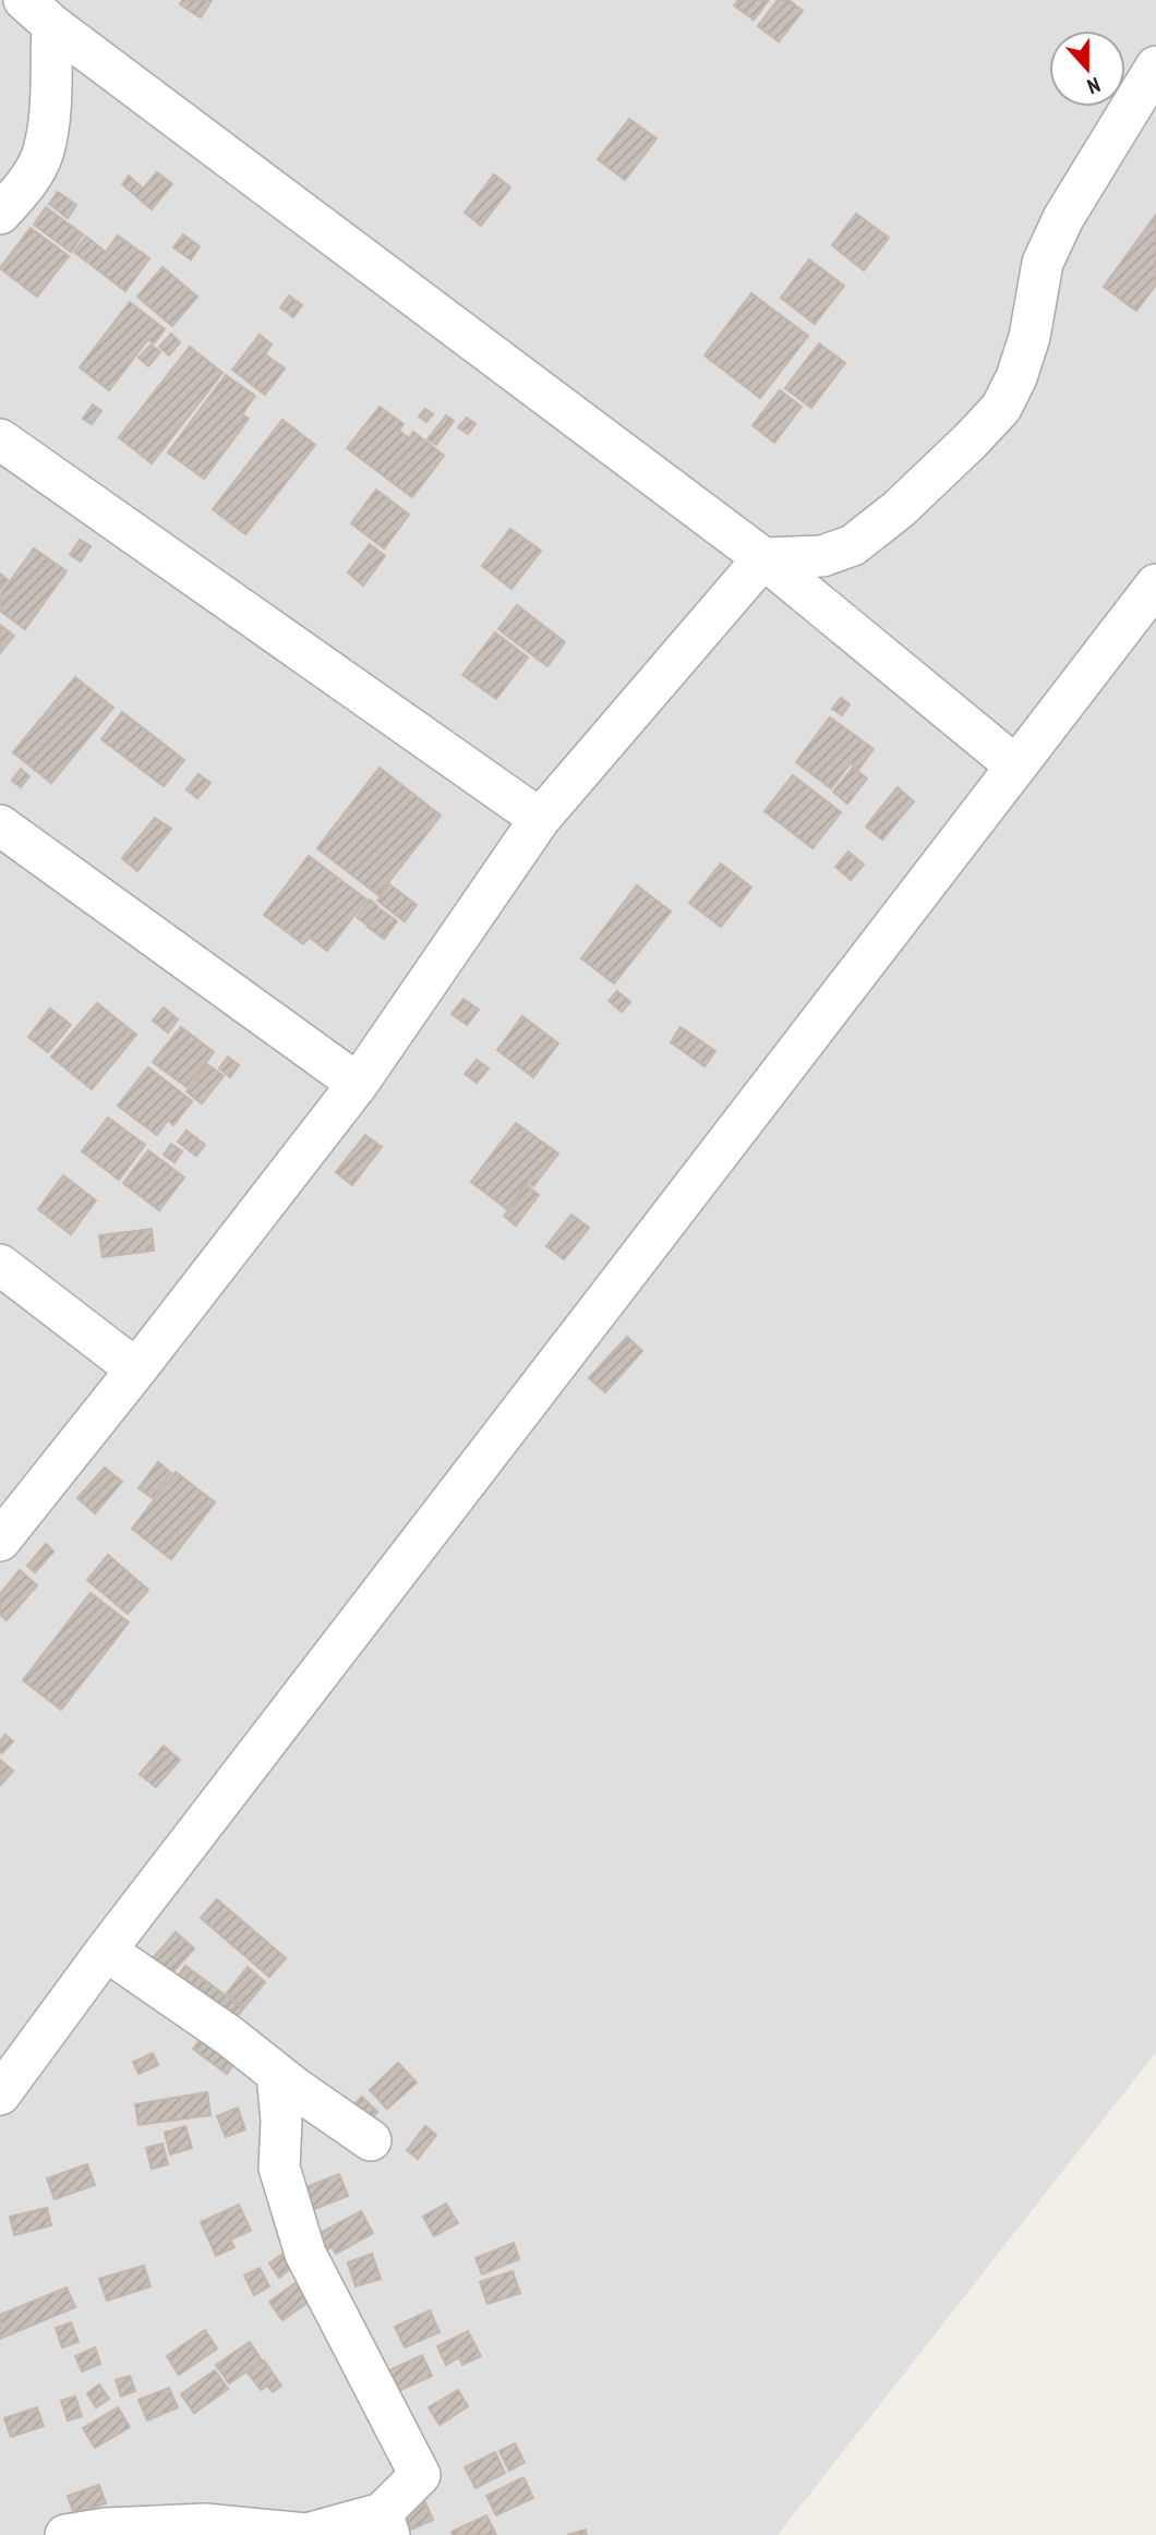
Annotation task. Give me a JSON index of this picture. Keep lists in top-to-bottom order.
{
  "north": "bottom"
}
